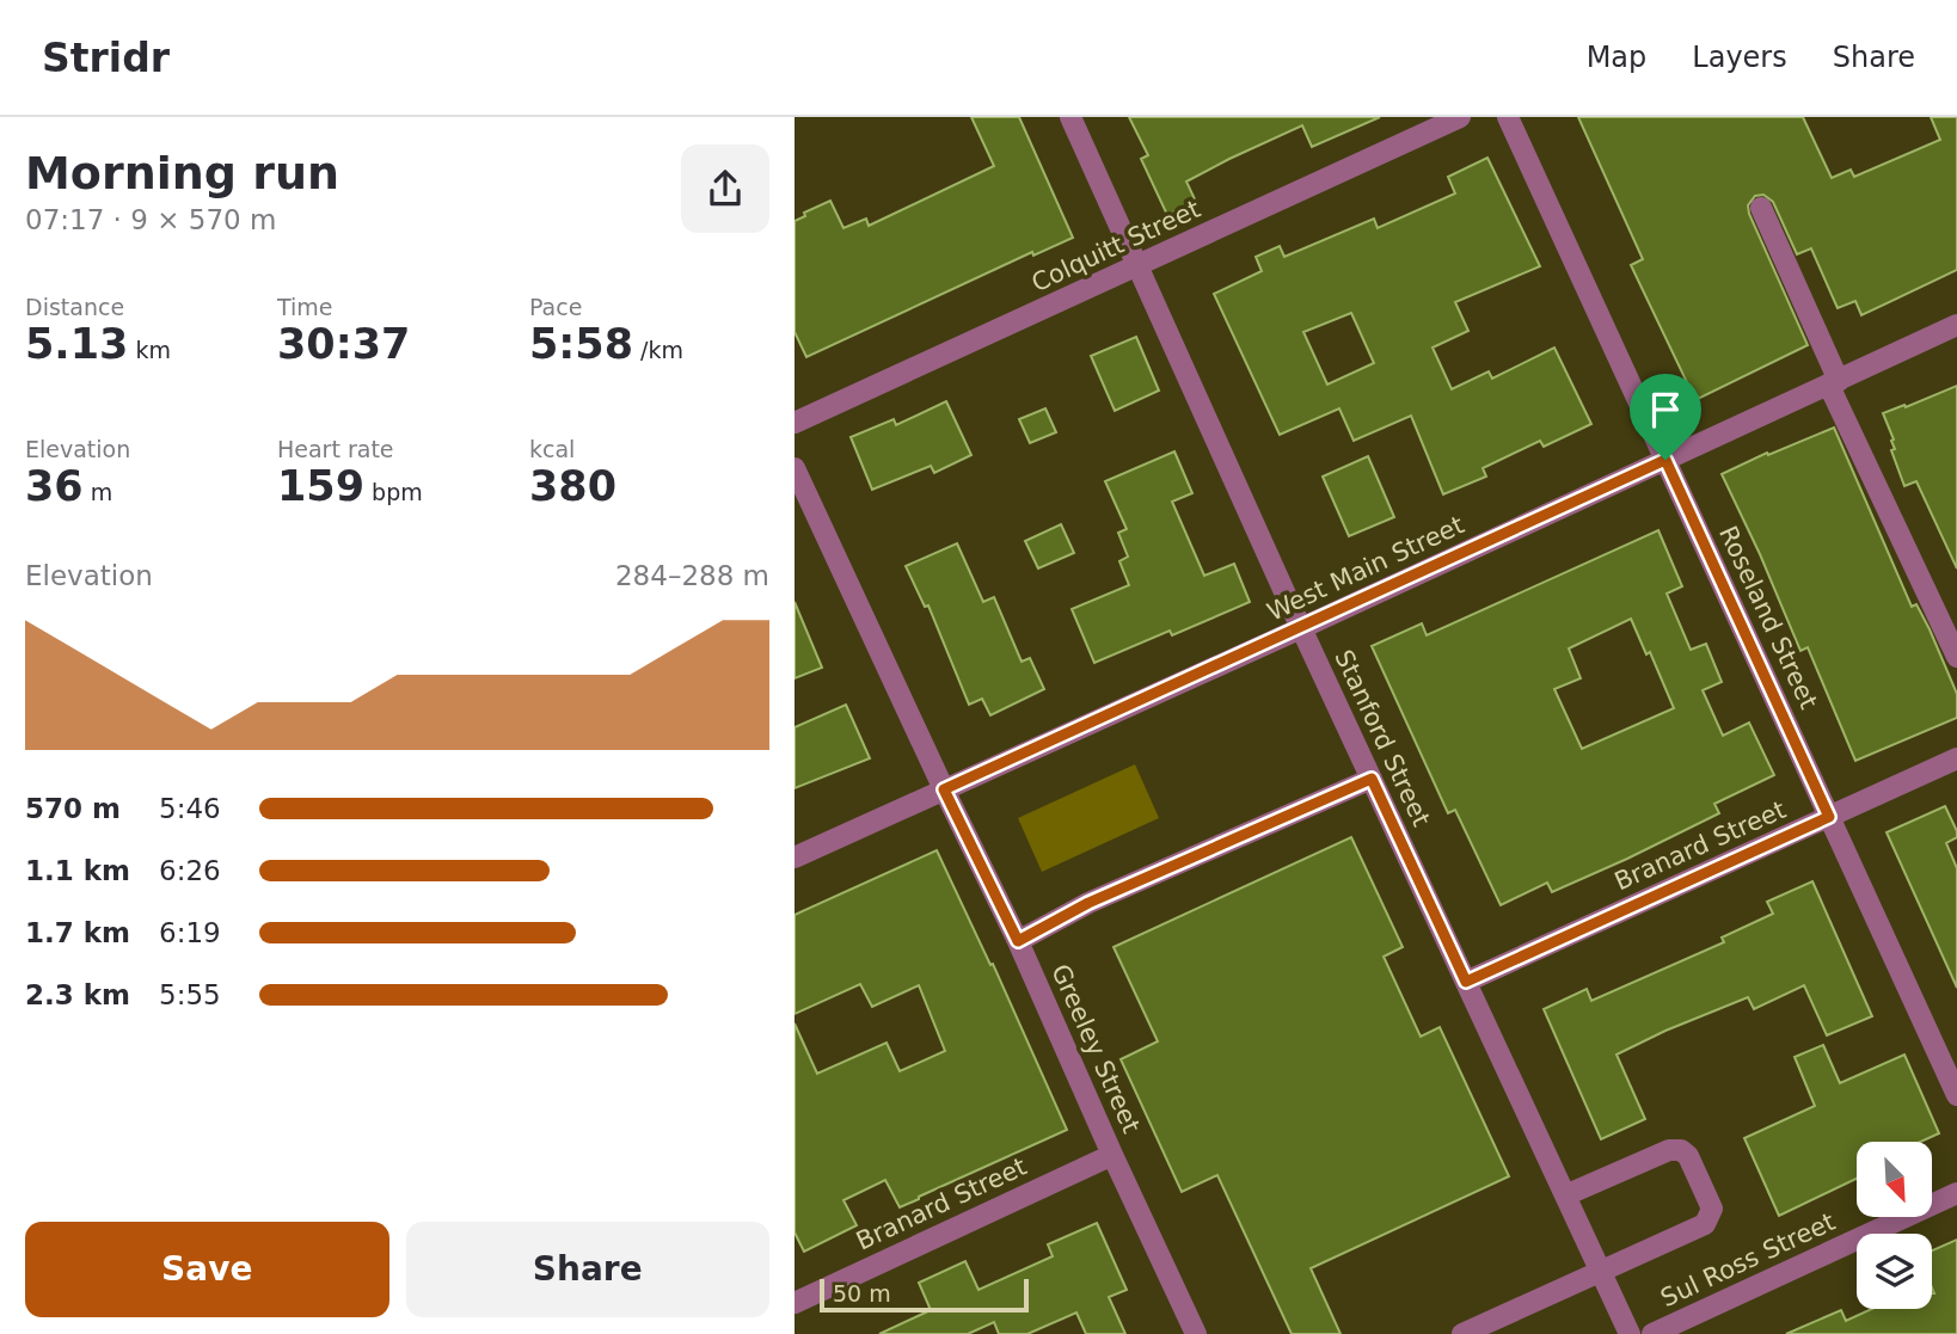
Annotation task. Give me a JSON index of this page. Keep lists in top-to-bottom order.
{
  "streets": {
    "street": [
      "Colquitt Street",
      "West Main Street",
      "Roseland Street",
      "Stanford Street",
      "Branard Street",
      "Greeley Street",
      "Sul Ross Street"
    ]
  },
  "crossings": [
    ["Colquitt Street", "Stanford Street"],
    ["West Main Street", "Roseland Street"],
    ["West Main Street", "Stanford Street"],
    ["West Main Street", "Greeley Street"],
    ["Roseland Street", "Branard Street"],
    ["Stanford Street", "Branard Street"],
    ["Branard Street", "Greeley Street"]
  ],
  "scale_bar": "50 m",
  "north": "bottom right",
  "page": {
    "header": "Stridr",
    "nav": ["Map", "Layers", "Share"],
    "heading": ["Morning run", "07:17 · 9 × 570 m"],
    "stats": [
      ["Distance", "5.13 km"],
      ["Time", "30:37"],
      ["Pace", "5:58 /km"],
      ["Elevation", "36 m"],
      ["Heart rate", "159 bpm"],
      ["kcal", "380"]
    ],
    "chart": ["Elevation", "284–288 m"],
    "list": [
      {
        "name": "570 m",
        "note": "5:46"
      },
      {
        "name": "1.1 km",
        "note": "6:26"
      },
      {
        "name": "1.7 km",
        "note": "6:19"
      },
      {
        "name": "2.3 km",
        "note": "5:55"
      }
    ],
    "buttons": ["Save", "Share"],
    "scale": "50 m"
  }
}
